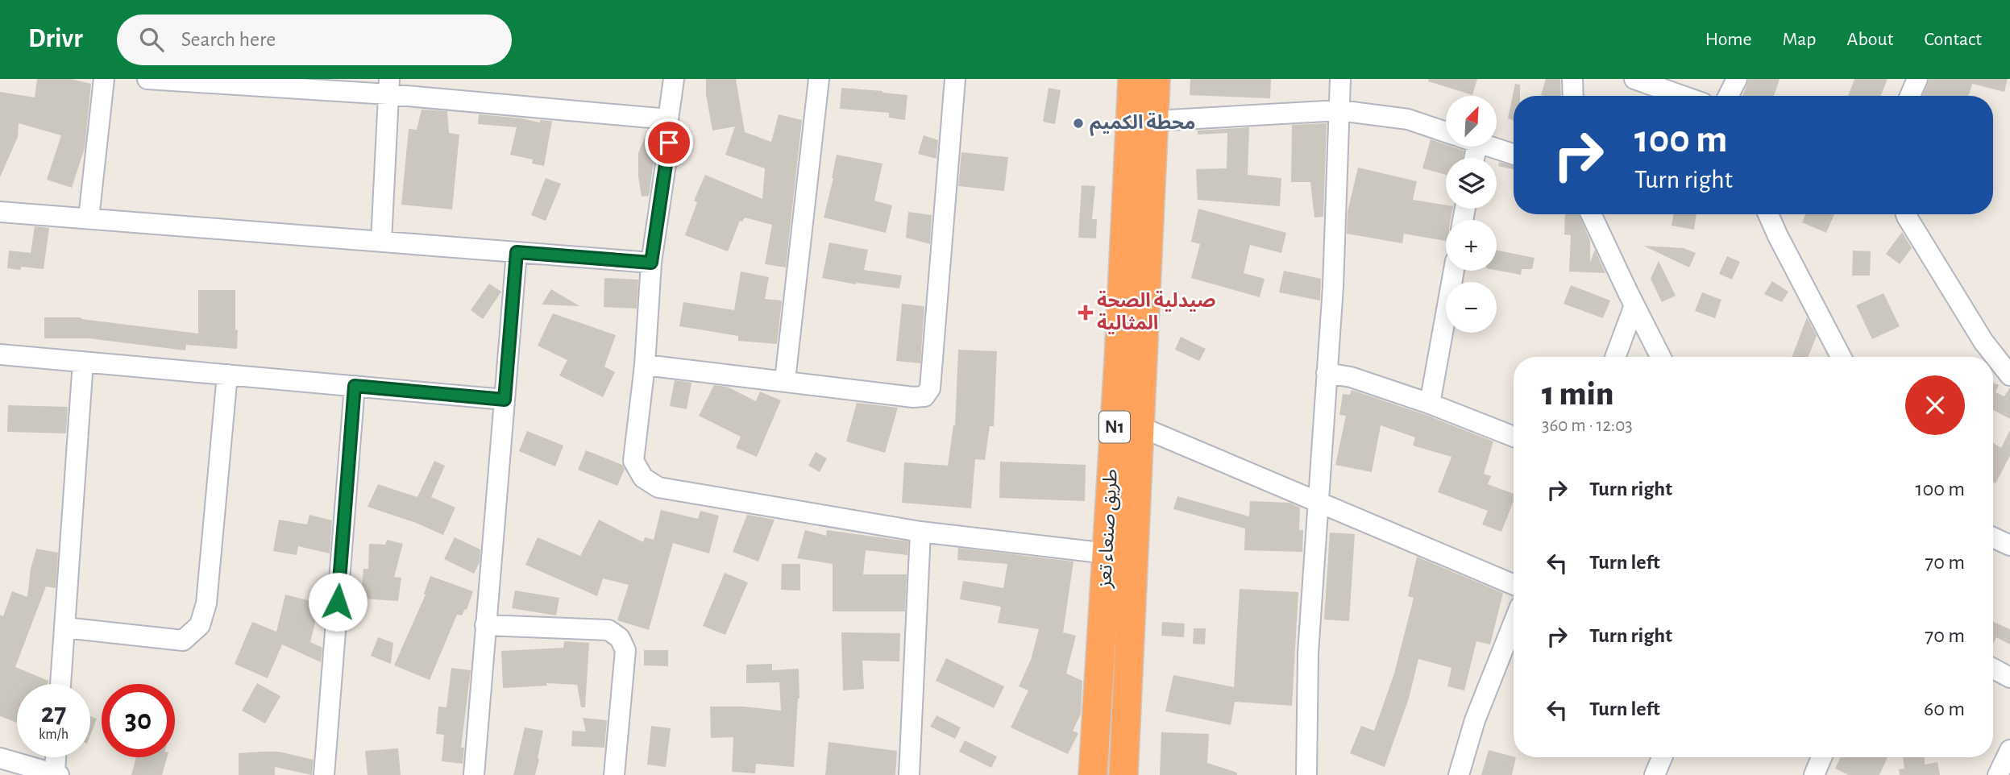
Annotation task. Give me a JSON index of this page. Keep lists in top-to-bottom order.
{
  "streets": {
    "highway": ["N1", "طريق صنعاء تعز"]
  },
  "places": {
    "other": ["محطة الكميم"],
    "health": ["صيدلية الصحة المثالية"]
  },
  "north": "top right",
  "page": {
    "header": "Drivr",
    "search": "Search here",
    "nav": [
      "Home",
      "Map",
      "About",
      "Contact"
    ],
    "map_buttons": ["+", "−"],
    "turn": ["100 m", "Turn right"],
    "heading": ["1 min", "360 m · 12:03"],
    "list": [
      {
        "name": "Turn right",
        "value": "100 m"
      },
      {
        "name": "Turn left",
        "value": "70 m"
      },
      {
        "name": "Turn right",
        "value": "70 m"
      },
      {
        "name": "Turn left",
        "value": "60 m"
      }
    ],
    "speed": "27 km/h",
    "limit": "30"
  }
}
